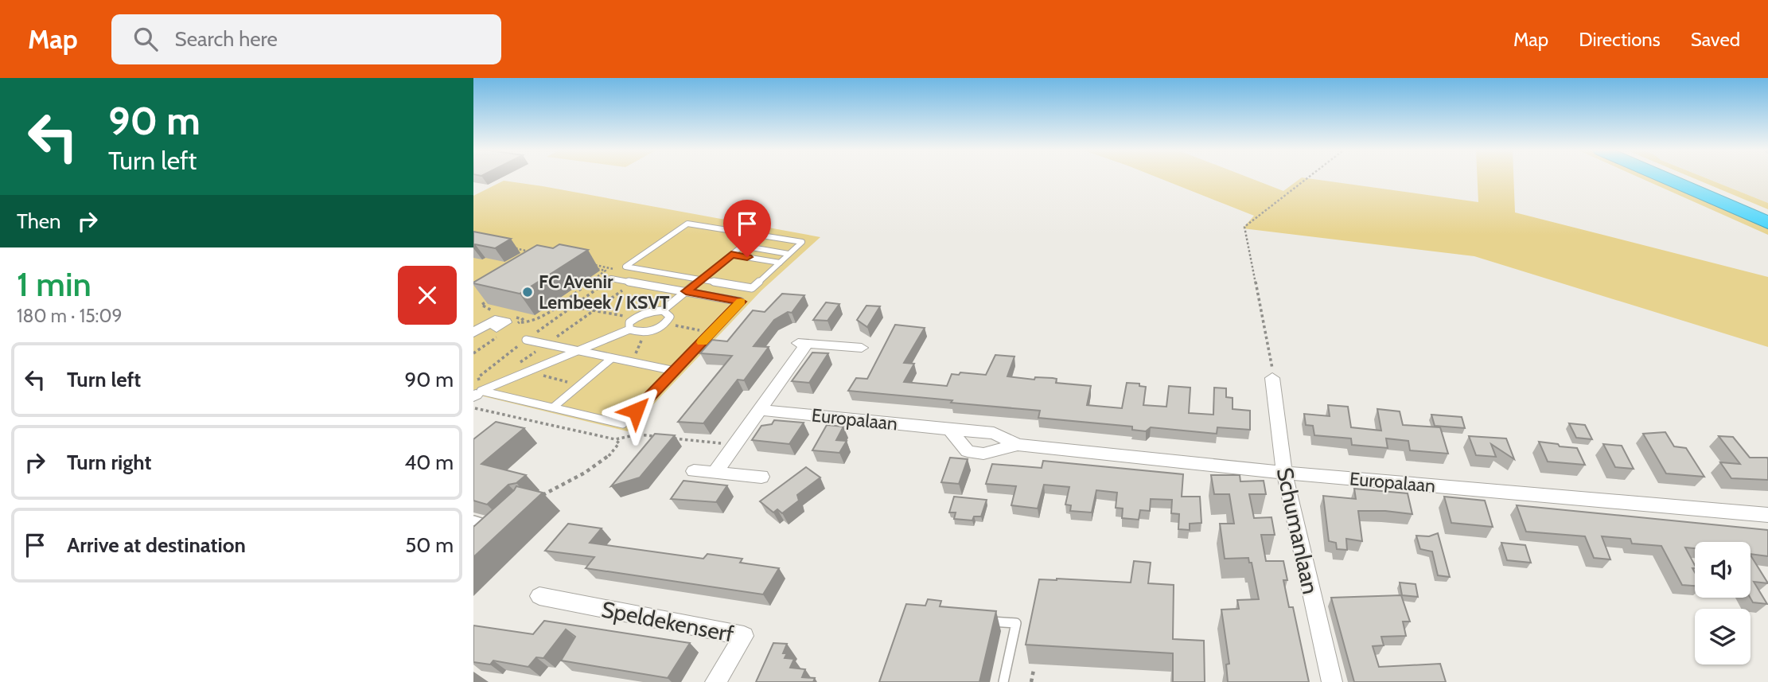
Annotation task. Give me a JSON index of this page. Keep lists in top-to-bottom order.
{
  "streets": {
    "street": ["Europalaan", "Schumanlaan", "Speldekenserf"]
  },
  "crossings": [
    ["Europalaan", "Schumanlaan"]
  ],
  "places": ["FC Avenir Lembeek / KSVT"],
  "page": {
    "header": "Map",
    "search": "Search here",
    "nav": ["Map", "Directions", "Saved"],
    "turn": ["90 m", "Turn left"],
    "then": "Then",
    "heading": ["1 min", "180 m · 15:09"],
    "list": [
      {
        "name": "Turn left",
        "value": "90 m"
      },
      {
        "name": "Turn right",
        "value": "40 m"
      },
      {
        "name": "Arrive at destination",
        "value": "50 m"
      }
    ]
  }
}
